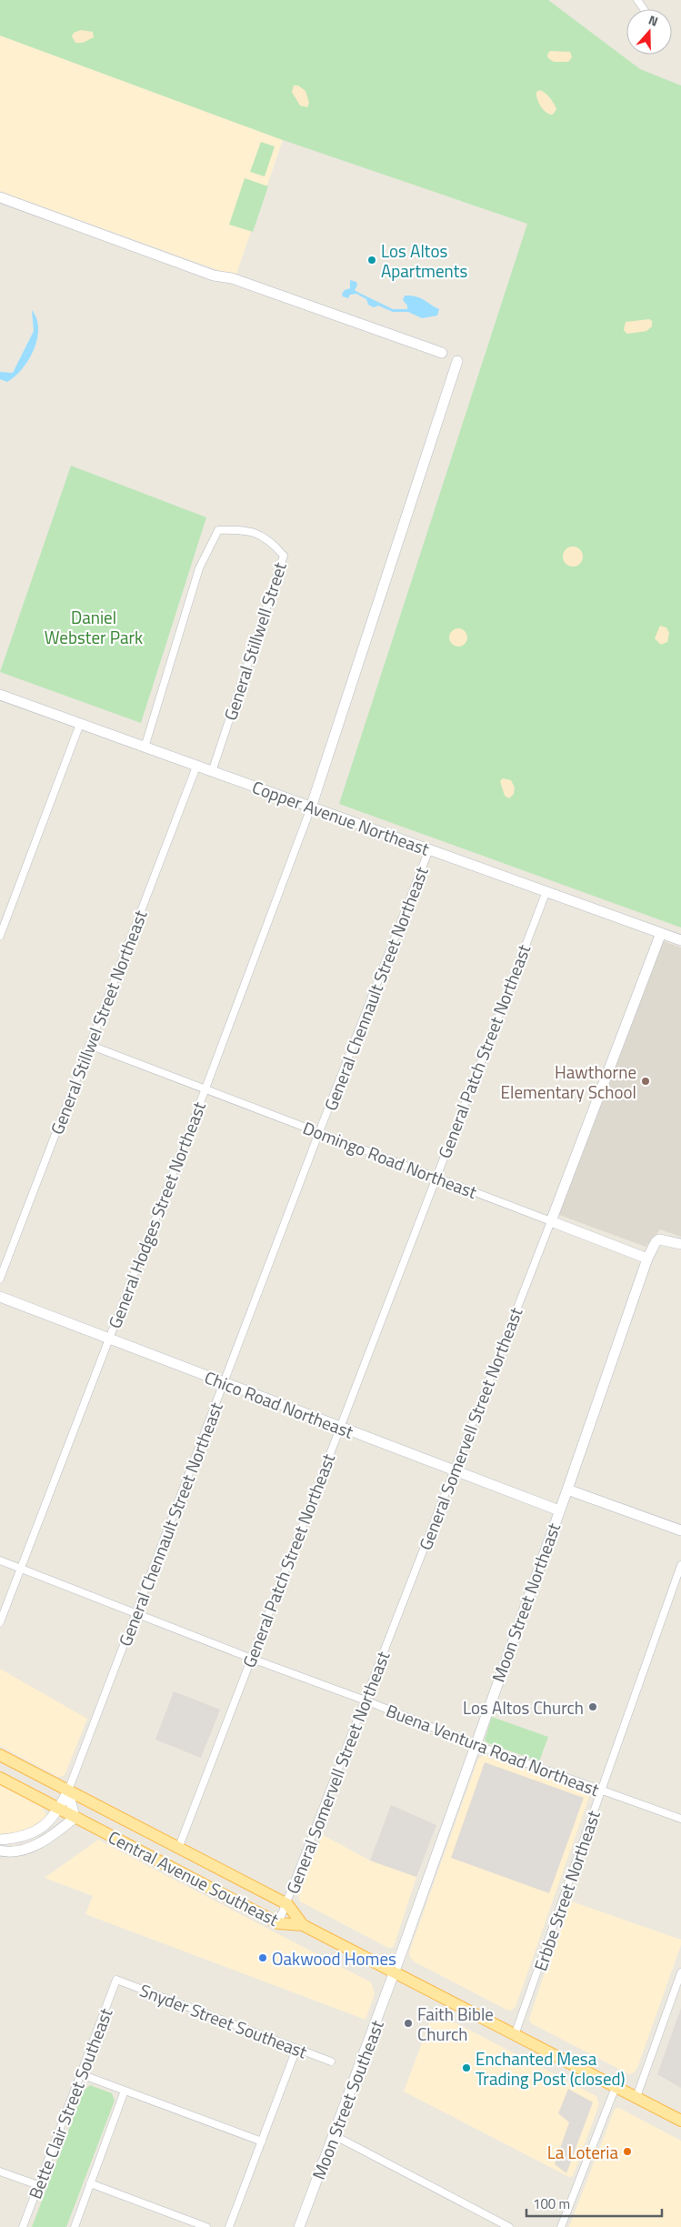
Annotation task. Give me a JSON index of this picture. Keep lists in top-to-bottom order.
{
  "streets": {
    "main road": ["Central Avenue Southeast"],
    "street": [
      "General Stillwell Street",
      "Copper Avenue Northeast",
      "General Chennault Street Northeast",
      "General Stillwel Street Northeast",
      "General Patch Street Northeast",
      "Domingo Road Northeast",
      "General Hodges Street Northeast",
      "Chico Road Northeast",
      "General Somervell Street Northeast",
      "Moon Street Northeast",
      "Buena Ventura Road Northeast",
      "Erbbe Street Northeast",
      "Snyder Street Southeast",
      "Moon Street Southeast",
      "Bette Clair Street Southeast"
    ]
  },
  "crossings": [
    ["General Stillwell Street", "Copper Avenue Northeast"],
    ["Copper Avenue Northeast", "General Chennault Street Northeast"],
    ["Copper Avenue Northeast", "General Stillwel Street Northeast"],
    ["Copper Avenue Northeast", "General Patch Street Northeast"],
    ["Copper Avenue Northeast", "General Hodges Street Northeast"],
    ["Copper Avenue Northeast", "General Somervell Street Northeast"],
    ["General Chennault Street Northeast", "Domingo Road Northeast"],
    ["General Chennault Street Northeast", "Chico Road Northeast"],
    ["General Chennault Street Northeast", "Buena Ventura Road Northeast"],
    ["General Stillwel Street Northeast", "Domingo Road Northeast"],
    ["General Patch Street Northeast", "Domingo Road Northeast"],
    ["General Patch Street Northeast", "Chico Road Northeast"],
    ["General Patch Street Northeast", "Buena Ventura Road Northeast"],
    ["Domingo Road Northeast", "General Hodges Street Northeast"],
    ["Domingo Road Northeast", "General Somervell Street Northeast"],
    ["Domingo Road Northeast", "Moon Street Northeast"],
    ["General Hodges Street Northeast", "Chico Road Northeast"],
    ["General Hodges Street Northeast", "Buena Ventura Road Northeast"],
    ["Chico Road Northeast", "General Somervell Street Northeast"],
    ["Chico Road Northeast", "Moon Street Northeast"],
    ["General Somervell Street Northeast", "Buena Ventura Road Northeast"],
    ["General Somervell Street Northeast", "Central Avenue Southeast"],
    ["Moon Street Northeast", "Buena Ventura Road Northeast"],
    ["Moon Street Northeast", "Central Avenue Southeast"],
    ["Moon Street Northeast", "Moon Street Southeast"],
    ["Buena Ventura Road Northeast", "Erbbe Street Northeast"],
    ["Central Avenue Southeast", "Erbbe Street Northeast"],
    ["Central Avenue Southeast", "Moon Street Southeast"],
    ["Snyder Street Southeast", "Bette Clair Street Southeast"]
  ],
  "parks": ["Daniel Webster Park"],
  "places": [
    "Los Altos Apartments",
    "Hawthorne Elementary School",
    "Los Altos Church",
    "Oakwood Homes",
    "Faith Bible Church",
    "Enchanted Mesa Trading Post (closed)",
    "La Loteria"
  ],
  "scale_bar": "100 m",
  "north": "top"
}
